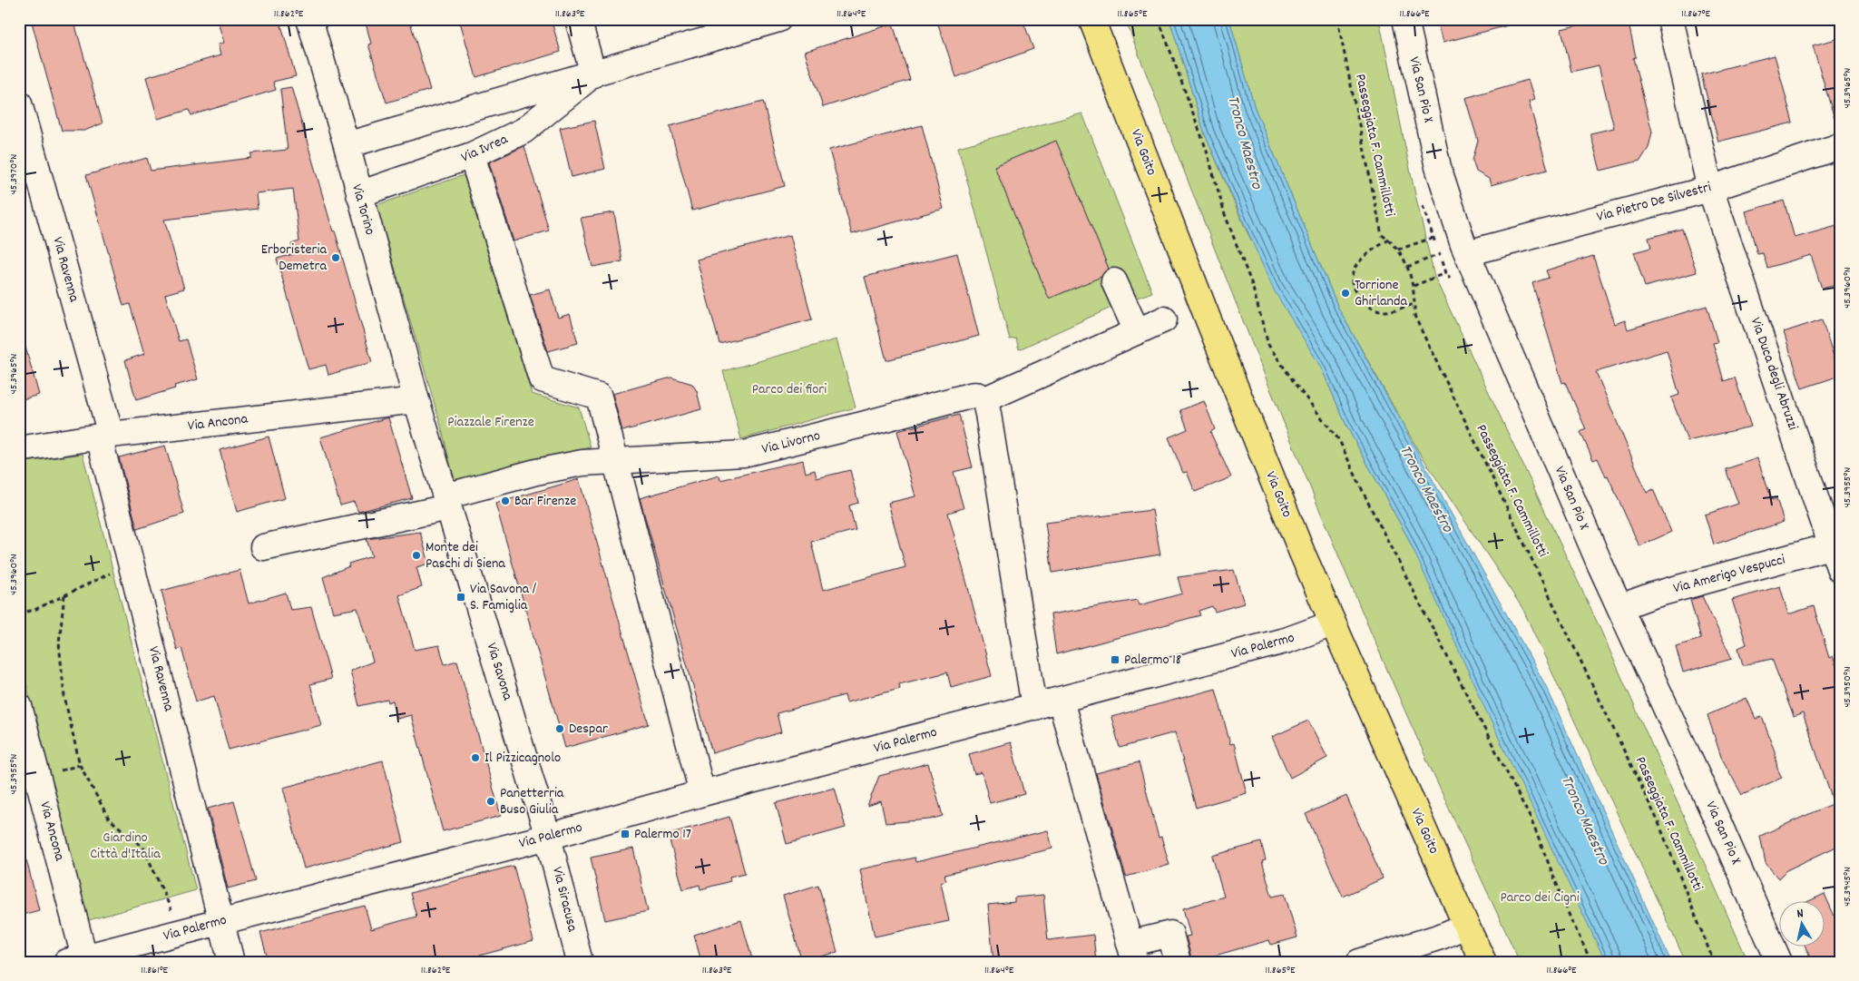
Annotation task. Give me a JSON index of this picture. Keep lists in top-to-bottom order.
{
  "streets": {
    "main road": ["Via Goito"],
    "street": [
      "Via San Pio X",
      "Via Ivrea",
      "Via Pietro De Silvestri",
      "Via Torino",
      "Via Ravenna",
      "Via Duca degli Abruzzi",
      "Via Ancona",
      "Via Livorno",
      "Via Amerigo Vespucci",
      "Via Palermo",
      "Via Savona",
      "Via Siracusa"
    ],
    "path": ["Passeggiata F. Cammillotti"]
  },
  "crossings": [
    ["Via San Pio X", "Via Pietro De Silvestri"],
    ["Via San Pio X", "Via Amerigo Vespucci"],
    ["Via Ivrea", "Via Torino"],
    ["Via Goito", "Via Palermo"],
    ["Via Pietro De Silvestri", "Via Duca degli Abruzzi"],
    ["Via Torino", "Via Ancona"],
    ["Via Torino", "Via Savona"],
    ["Via Ravenna", "Via Ancona"],
    ["Via Ravenna", "Via Palermo"],
    ["Via Duca degli Abruzzi", "Via Amerigo Vespucci"],
    ["Via Ancona", "Via Palermo"],
    ["Via Ancona", "Via Savona"],
    ["Via Livorno", "Via Savona"],
    ["Via Palermo", "Via Savona"],
    ["Via Palermo", "Via Siracusa"],
    ["Via Savona", "Via Siracusa"]
  ],
  "water": ["Tronco Maestro"],
  "parks": [
    "Parco dei fiori",
    "Piazzale Firenze",
    "Giardino Città d'Italia",
    "Parco dei Cigni"
  ],
  "places": {
    "other": [
      "Erboristeria Demetra",
      "Torrione Ghirlanda",
      "Bar Firenze",
      "Monte dei Paschi di Siena",
      "Despar",
      "Il Pizzicagnolo",
      "Panetterria Buso Giulia"
    ],
    "transit": ["Via Savona / S. Famiglia", "Palermo 18", "Palermo 17"]
  },
  "north": "top",
  "coordinates": [
    "11.862°E",
    "11.863°E",
    "11.864°E",
    "11.865°E",
    "11.866°E",
    "11.867°E",
    "45.3965°N",
    "45.3970°N",
    "45.3960°N",
    "45.3955°N",
    "45.3950°N",
    "45.3945°N",
    "11.861°E"
  ]
}
